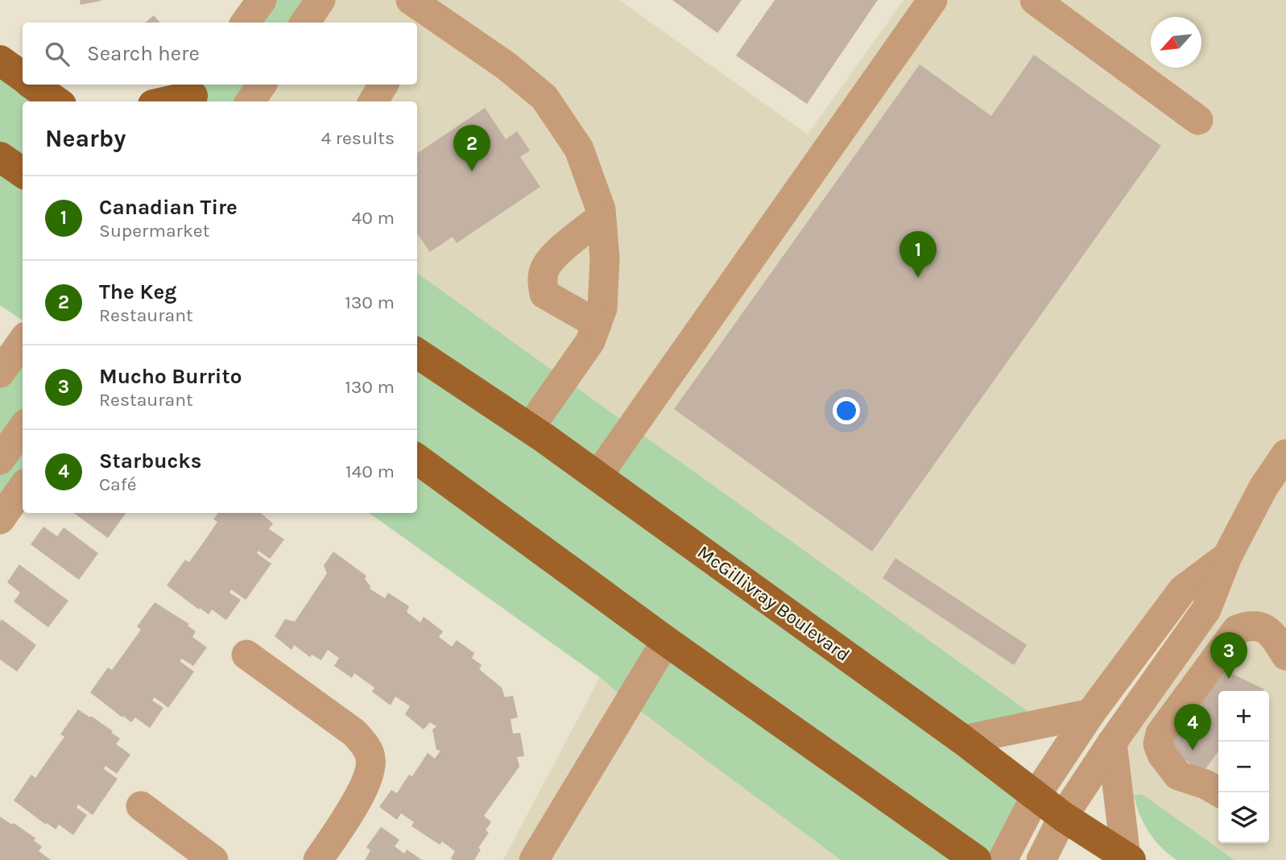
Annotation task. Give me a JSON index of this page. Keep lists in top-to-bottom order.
{
  "streets": {
    "main road": ["McGillivray Boulevard"]
  },
  "north": "bottom left",
  "page": {
    "search": "Search here",
    "heading": ["Nearby", "4 results"],
    "pins": [
      "2",
      "1",
      "3",
      "4"
    ],
    "list": [
      {
        "mark": "1",
        "name": "Canadian Tire",
        "note": "Supermarket",
        "value": "40 m"
      },
      {
        "mark": "2",
        "name": "The Keg",
        "note": "Restaurant",
        "value": "130 m"
      },
      {
        "mark": "3",
        "name": "Mucho Burrito",
        "note": "Restaurant",
        "value": "130 m"
      },
      {
        "mark": "4",
        "name": "Starbucks",
        "note": "Café",
        "value": "140 m"
      }
    ],
    "map_buttons": ["+", "−"]
  }
}
